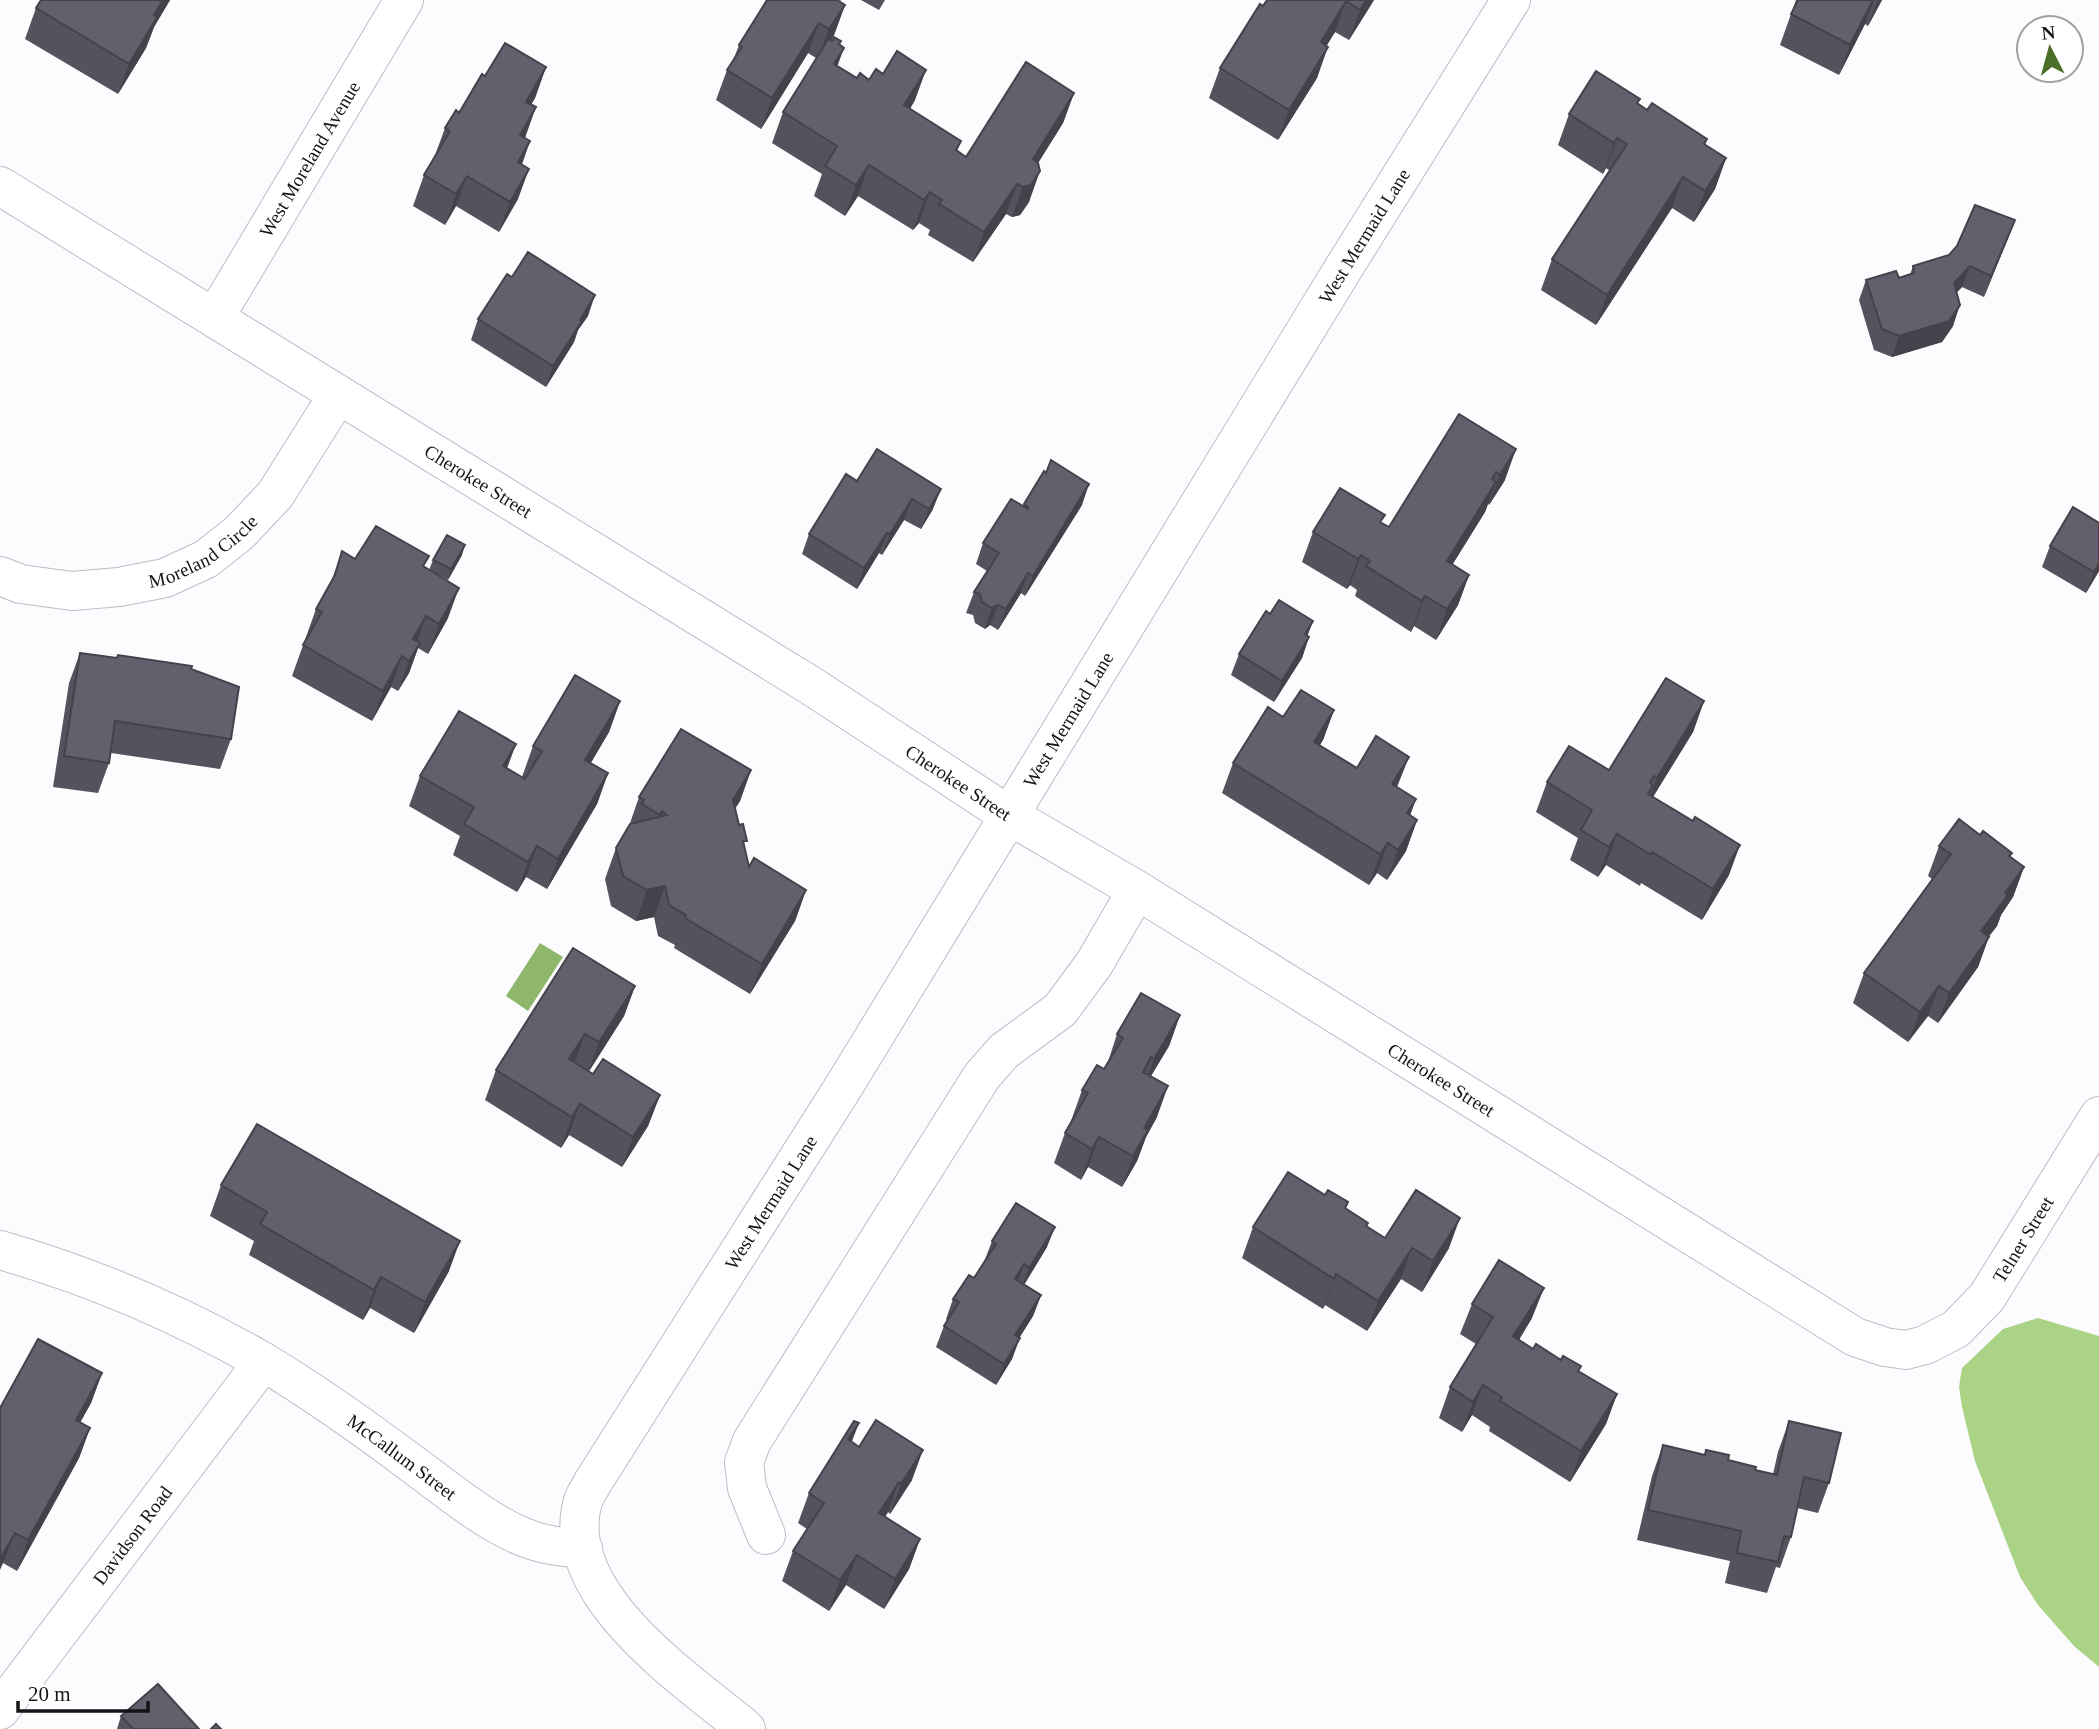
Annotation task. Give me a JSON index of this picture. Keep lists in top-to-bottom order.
{
  "streets": {
    "street": [
      "West Moreland Avenue",
      "West Mermaid Lane",
      "Cherokee Street",
      "Moreland Circle",
      "Telner Street",
      "McCallum Street",
      "Davidson Road"
    ]
  },
  "crossings": [
    ["West Moreland Avenue", "Cherokee Street"],
    ["West Mermaid Lane", "Cherokee Street"],
    ["West Mermaid Lane", "McCallum Street"],
    ["Cherokee Street", "Moreland Circle"],
    ["Cherokee Street", "Telner Street"],
    ["McCallum Street", "Davidson Road"]
  ],
  "scale_bar": "20 m",
  "north": "top"
}
